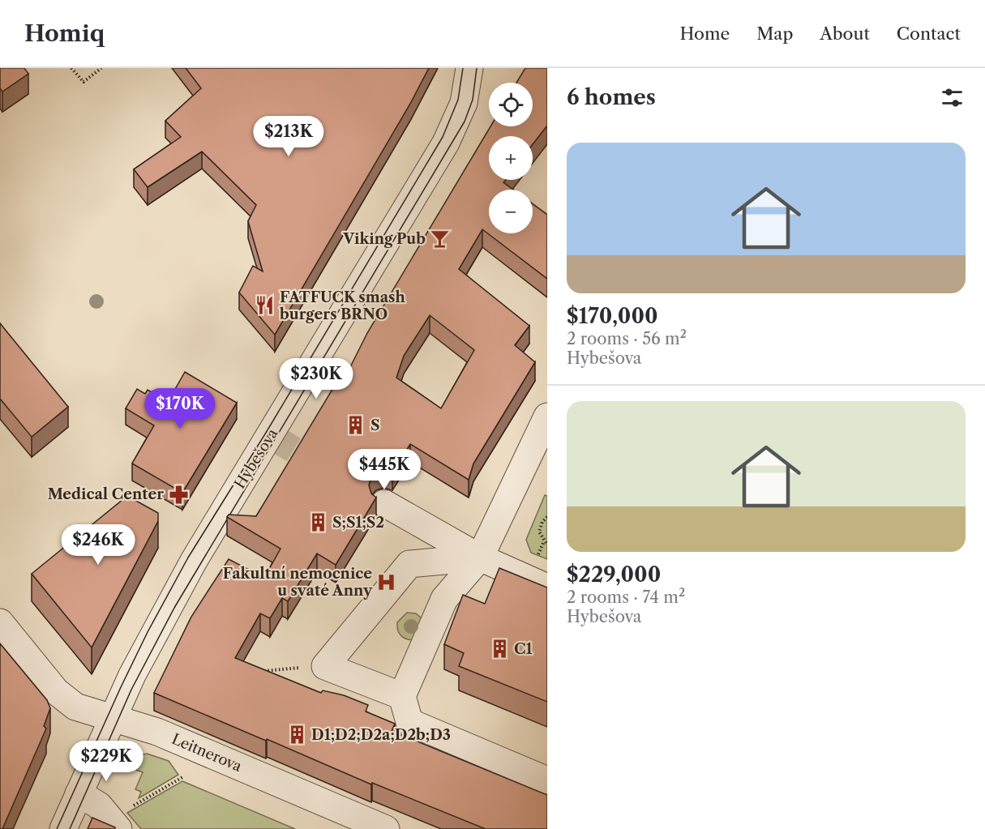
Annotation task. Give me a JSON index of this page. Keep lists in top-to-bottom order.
{
  "streets": {
    "street": ["Hybešova", "Leitnerova"]
  },
  "crossings": [
    ["Hybešova", "Leitnerova"]
  ],
  "places": {
    "bar": ["Viking Pub"],
    "restaurant": ["FATFUCK smash burgers BRNO"],
    "building": [
      "S",
      "S;S1;S2",
      "C1",
      "D1;D2;D2a;D2b;D3"
    ],
    "pharmacy": ["Medical Center"],
    "hospital": ["Fakultní nemocnice u svaté Anny"]
  },
  "page": {
    "header": "Homiq",
    "nav": [
      "Home",
      "Map",
      "About",
      "Contact"
    ],
    "heading": "6 homes",
    "map_buttons": ["+", "−"],
    "price": [
      "$213K",
      "$230K",
      "$170K",
      "$445K",
      "$246K",
      "$229K"
    ],
    "list": [
      {
        "name": "$170,000",
        "note": "2 rooms · 56 m² · Hybešova"
      },
      {
        "name": "$229,000",
        "note": "2 rooms · 74 m² · Hybešova"
      }
    ]
  }
}
